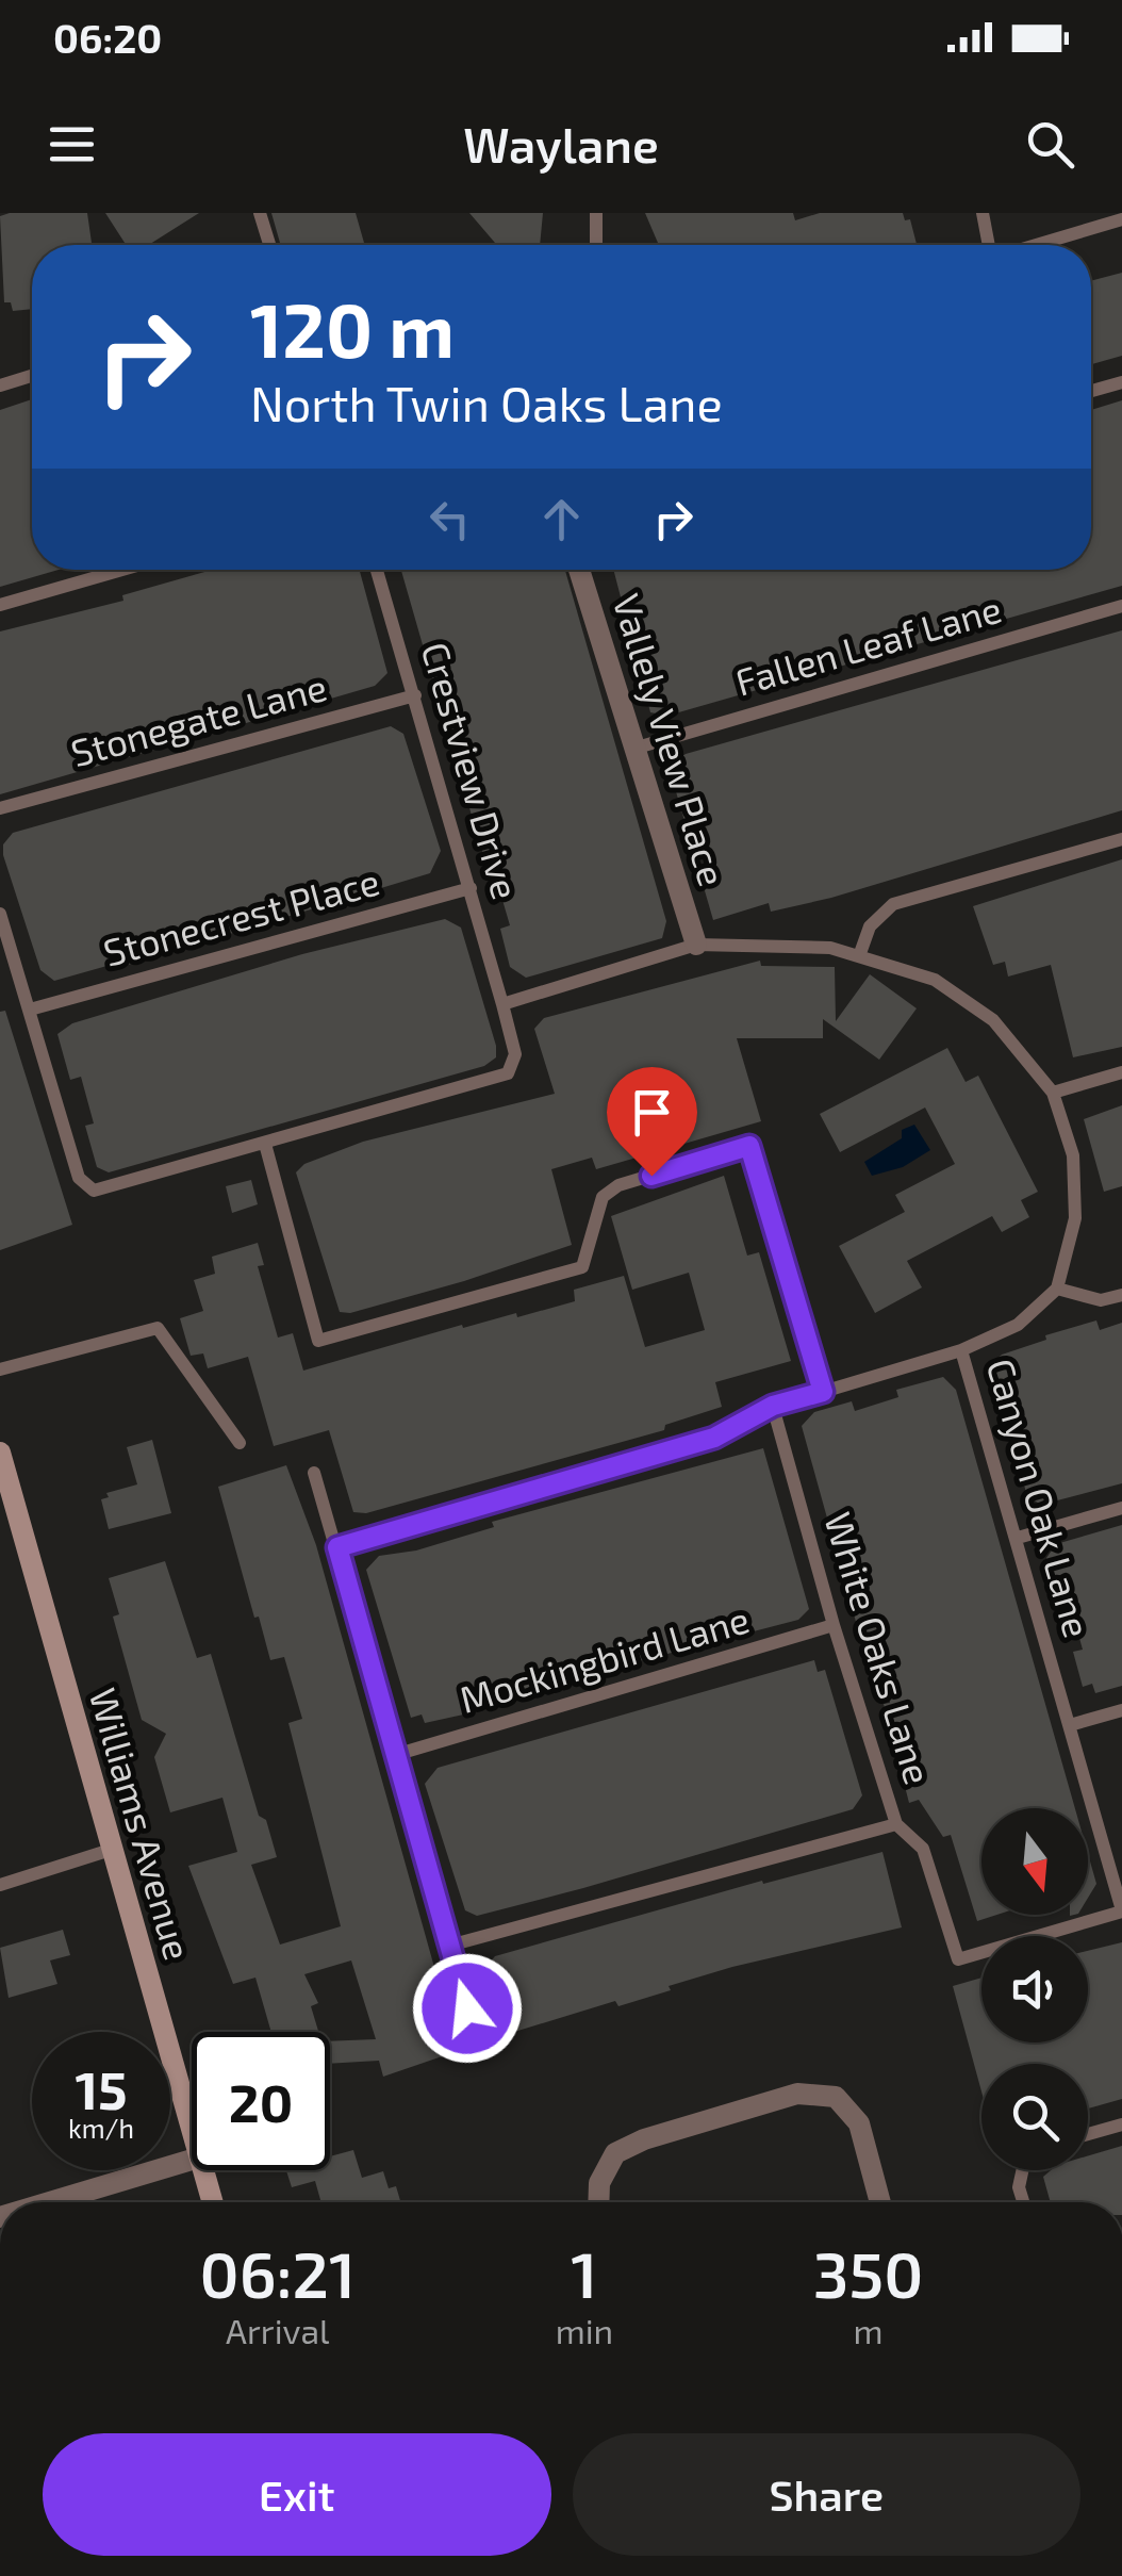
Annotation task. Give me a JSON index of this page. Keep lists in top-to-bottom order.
{
  "streets": {
    "street": ["Vallely View Place", "Williams Avenue"],
    "lane": [
      "Fallen Leaf Lane",
      "Stonegate Lane",
      "Crestview Drive",
      "Stonecrest Place",
      "Canyon Oak Lane",
      "White Oaks Lane",
      "Mockingbird Lane"
    ]
  },
  "crossings": [
    ["Fallen Leaf Lane", "Vallely View Place"],
    ["Stonegate Lane", "Crestview Drive"],
    ["Crestview Drive", "Stonecrest Place"],
    ["Canyon Oak Lane", "White Oaks Lane"],
    ["White Oaks Lane", "Mockingbird Lane"]
  ],
  "north": "bottom",
  "page": {
    "status": "06:20",
    "header": "Waylane",
    "turn": ["120 m", "North Twin Oaks Lane"],
    "speed": "15 km/h",
    "limit": "20",
    "eta": [
      "06:21",
      "Arrival",
      "1",
      "min",
      "350",
      "m"
    ],
    "buttons": ["Exit", "Share"]
  }
}
